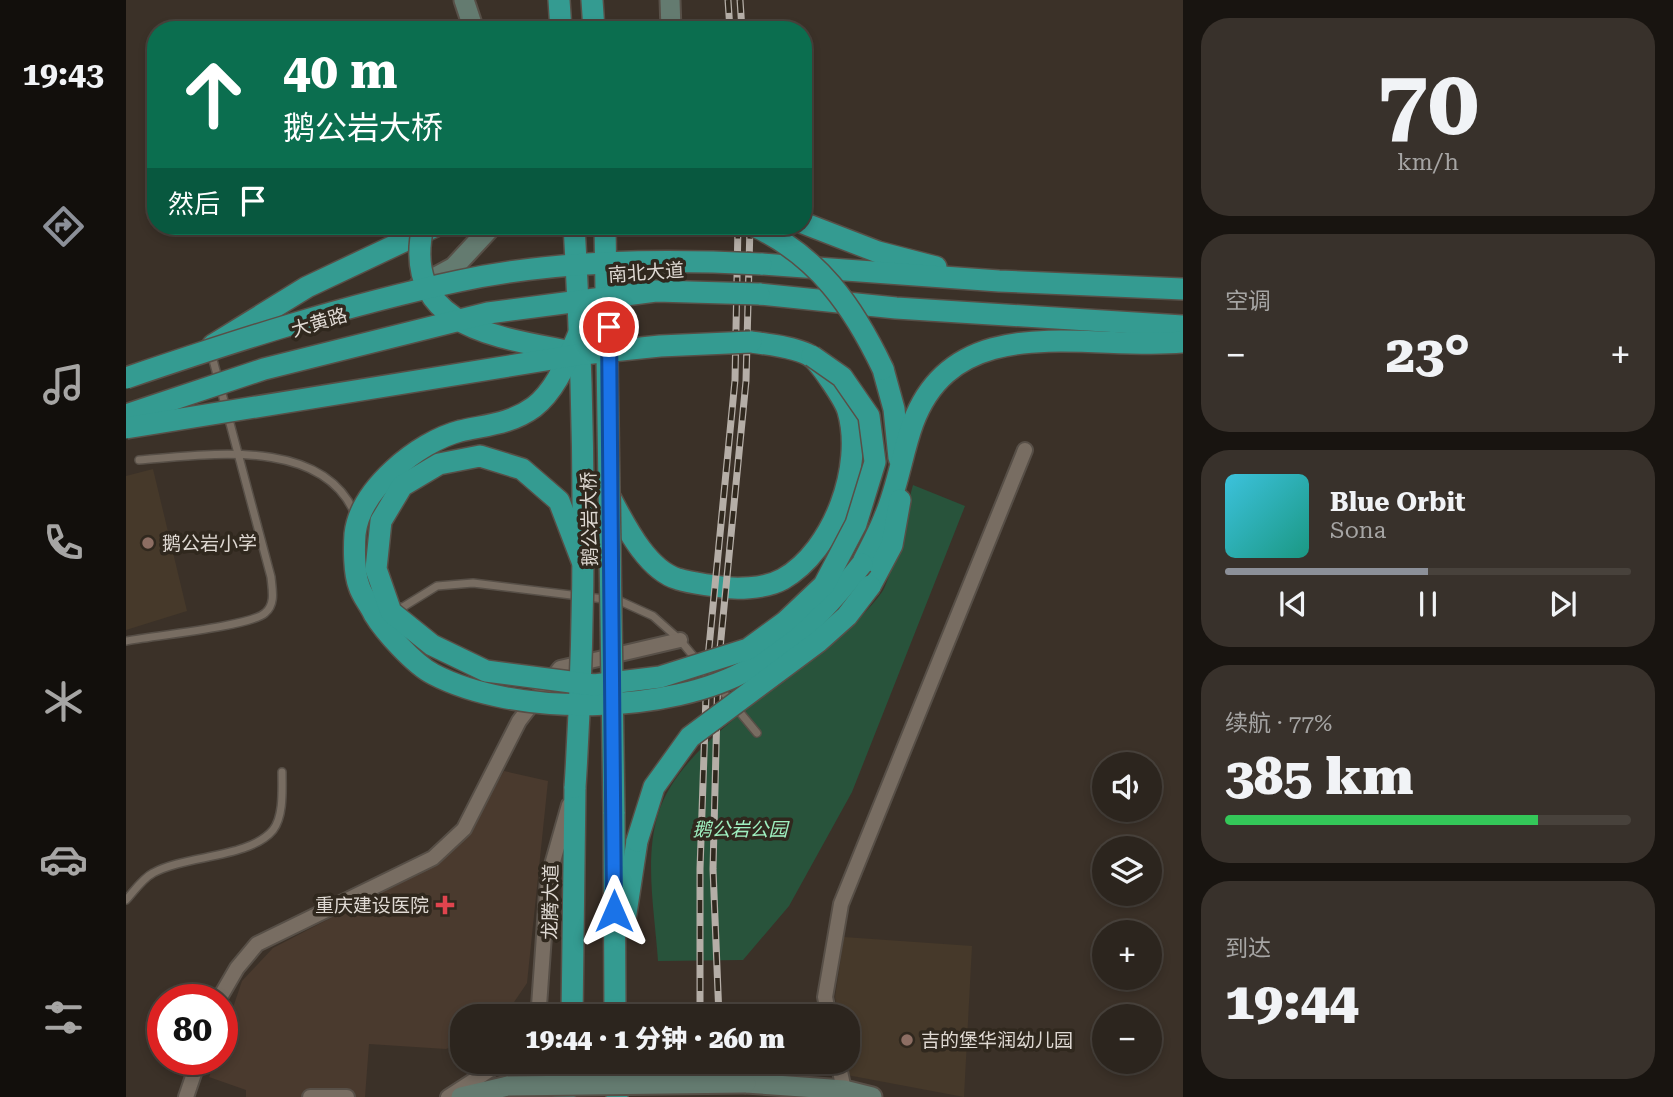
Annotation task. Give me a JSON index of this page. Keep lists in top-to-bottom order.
{
  "streets": {
    "highway": ["南北大道", "鹅公岩大桥", "龙腾大道"],
    "street": ["大黄路"]
  },
  "crossings": [
    ["南北大道", "大黄路"],
    ["鹅公岩大桥", "龙腾大道"]
  ],
  "parks": ["鹅公岩公园"],
  "places": {
    "other": ["鹅公岩小学", "吉的堡华润幼儿园"],
    "health": ["重庆建设医院"]
  },
  "page": {
    "tabs": "19:43",
    "tile": [
      ["70", "km/h"],
      "空调",
      ["续航 · 77%", "385 km"],
      ["到达", "19:44"]
    ],
    "turn": ["40 m", "鹅公岩大桥"],
    "then": "然后",
    "heat": ["−", "23°", "+"],
    "song": ["Blue Orbit", "Sona"],
    "map_buttons": ["+", "−"],
    "limit": "80",
    "trip": "19:44 · 1 分钟 · 260 m"
  }
}
